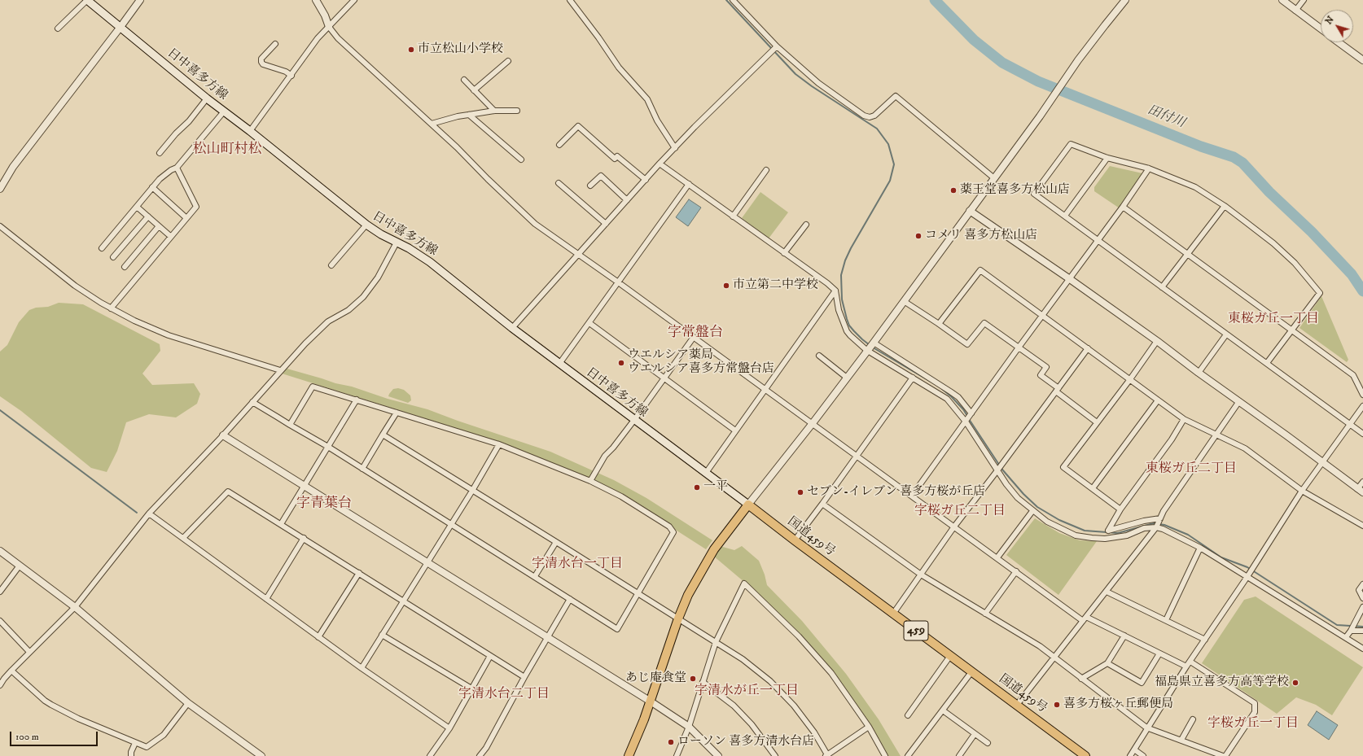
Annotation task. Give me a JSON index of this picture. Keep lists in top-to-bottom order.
{
  "streets": {
    "highway": ["国道459号", "459"],
    "main road": ["日中喜多方線"]
  },
  "crossings": [
    ["日中喜多方線", "国道459号"]
  ],
  "districts": [
    "松山町村松",
    "東桜ガ丘一丁目",
    "字常盤台",
    "東桜ガ丘二丁目",
    "字青葉台",
    "字桜ガ丘二丁目",
    "字清水台一丁目",
    "字清水が丘一丁目",
    "字清水台二丁目",
    "字桜ガ丘一丁目"
  ],
  "water": ["田付川"],
  "places": [
    "市立松山小学校",
    "薬王堂喜多方松山店",
    "コメリ 喜多方松山店",
    "市立第二中学校",
    "ウエルシア薬局 ウエルシア喜多方常盤台店",
    "一平",
    "セブン-イレブン 喜多方桜が丘店",
    "あじ庵食堂",
    "福島県立喜多方高等学校",
    "喜多方桜ヶ丘郵便局",
    "ローソン 喜多方清水台店"
  ],
  "scale_bar": "100 m",
  "north": "top left"
}
